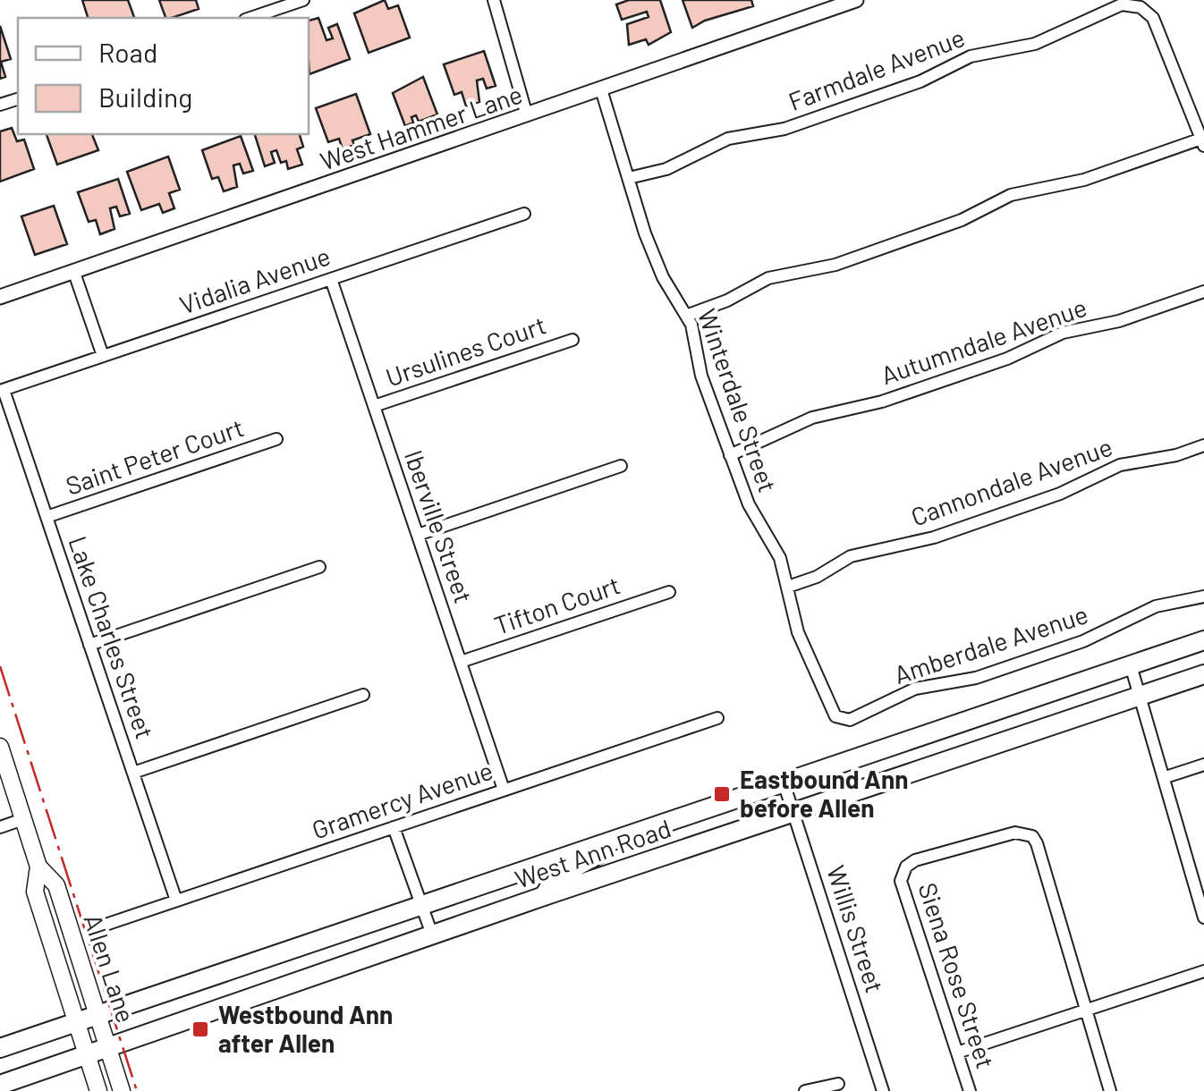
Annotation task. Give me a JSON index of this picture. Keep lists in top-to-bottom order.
{
  "streets": {
    "main road": ["West Ann Road", "Allen Lane"],
    "street": [
      "Farmdale Avenue",
      "West Hammer Lane",
      "Vidalia Avenue",
      "Autumndale Avenue",
      "Ursulines Court",
      "Winterdale Street",
      "Saint Peter Court",
      "Cannondale Avenue",
      "Iberville Street",
      "Tifton Court",
      "Lake Charles Street",
      "Amberdale Avenue",
      "Gramercy Avenue",
      "Willis Street",
      "Siena Rose Street"
    ]
  },
  "crossings": [
    ["Farmdale Avenue", "Winterdale Street"],
    ["West Hammer Lane", "Winterdale Street"],
    ["Vidalia Avenue", "Iberville Street"],
    ["Vidalia Avenue", "Lake Charles Street"],
    ["Autumndale Avenue", "Winterdale Street"],
    ["Ursulines Court", "Iberville Street"],
    ["Winterdale Street", "Cannondale Avenue"],
    ["Winterdale Street", "Amberdale Avenue"],
    ["Saint Peter Court", "Lake Charles Street"],
    ["Iberville Street", "Tifton Court"],
    ["Iberville Street", "Gramercy Avenue"],
    ["Lake Charles Street", "Gramercy Avenue"],
    ["West Ann Road", "Willis Street"],
    ["West Ann Road", "Allen Lane"]
  ],
  "places": {
    "transit": ["Eastbound Ann before Allen", "Westbound Ann after Allen"]
  },
  "legend": ["Road", "Building"]
}
